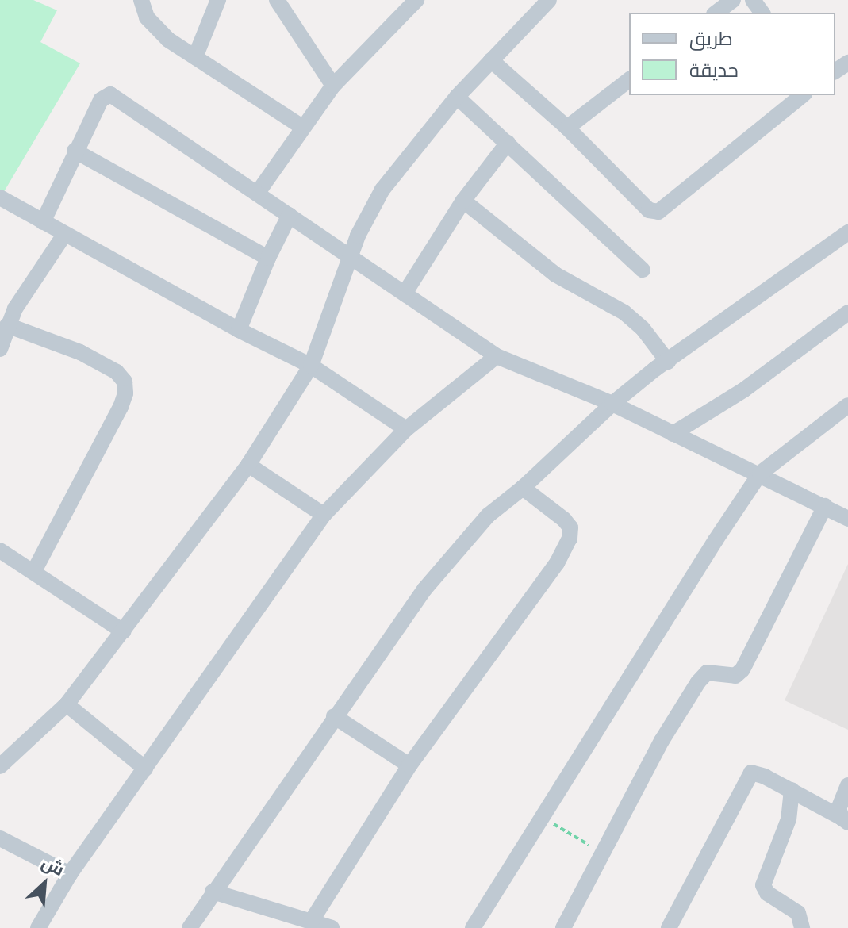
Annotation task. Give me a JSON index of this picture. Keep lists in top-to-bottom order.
{
  "legend": ["طريق", "حديقة"],
  "north": "top right"
}
